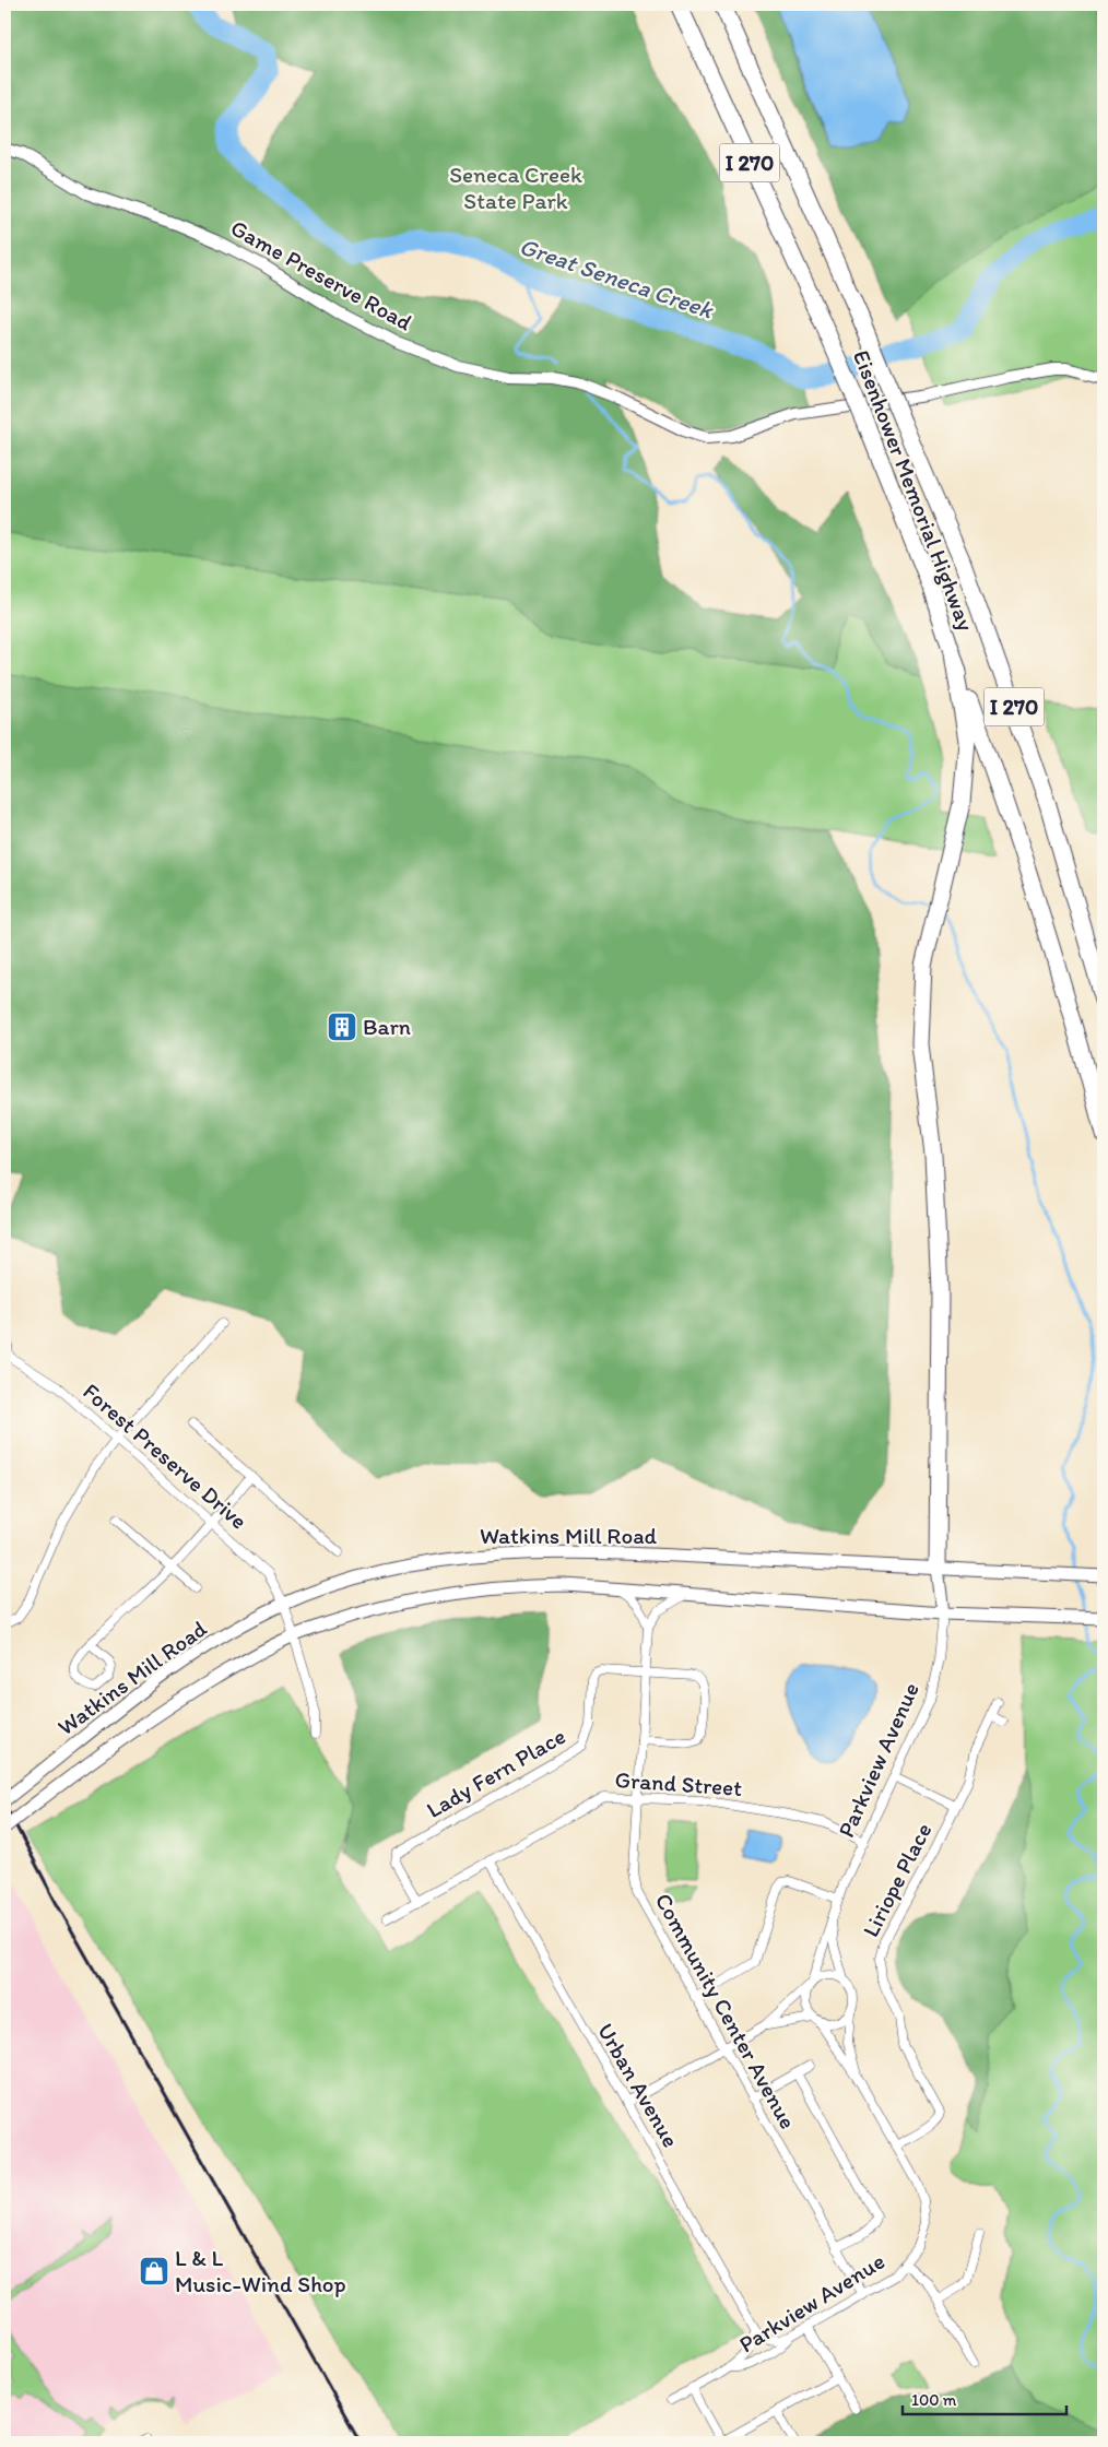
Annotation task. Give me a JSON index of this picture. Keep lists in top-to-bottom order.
{
  "streets": {
    "highway": ["I 270", "Eisenhower Memorial Highway"],
    "main road": ["Watkins Mill Road"],
    "street": [
      "Game Preserve Road",
      "Forest Preserve Drive",
      "Parkview Avenue",
      "Lady Fern Place",
      "Grand Street",
      "Liriope Place",
      "Community Center Avenue",
      "Urban Avenue"
    ]
  },
  "crossings": [
    ["Forest Preserve Drive", "Watkins Mill Road"],
    ["Watkins Mill Road", "Parkview Avenue"],
    ["Watkins Mill Road", "Community Center Avenue"],
    ["Parkview Avenue", "Grand Street"],
    ["Parkview Avenue", "Liriope Place"],
    ["Parkview Avenue", "Community Center Avenue"],
    ["Lady Fern Place", "Grand Street"],
    ["Lady Fern Place", "Community Center Avenue"],
    ["Grand Street", "Community Center Avenue"],
    ["Grand Street", "Urban Avenue"]
  ],
  "water": ["Great Seneca Creek"],
  "parks": ["Seneca Creek State Park"],
  "places": {
    "building": ["Barn"],
    "shop": ["L & L Music-Wind Shop"]
  },
  "scale_bar": "100 m"
}
